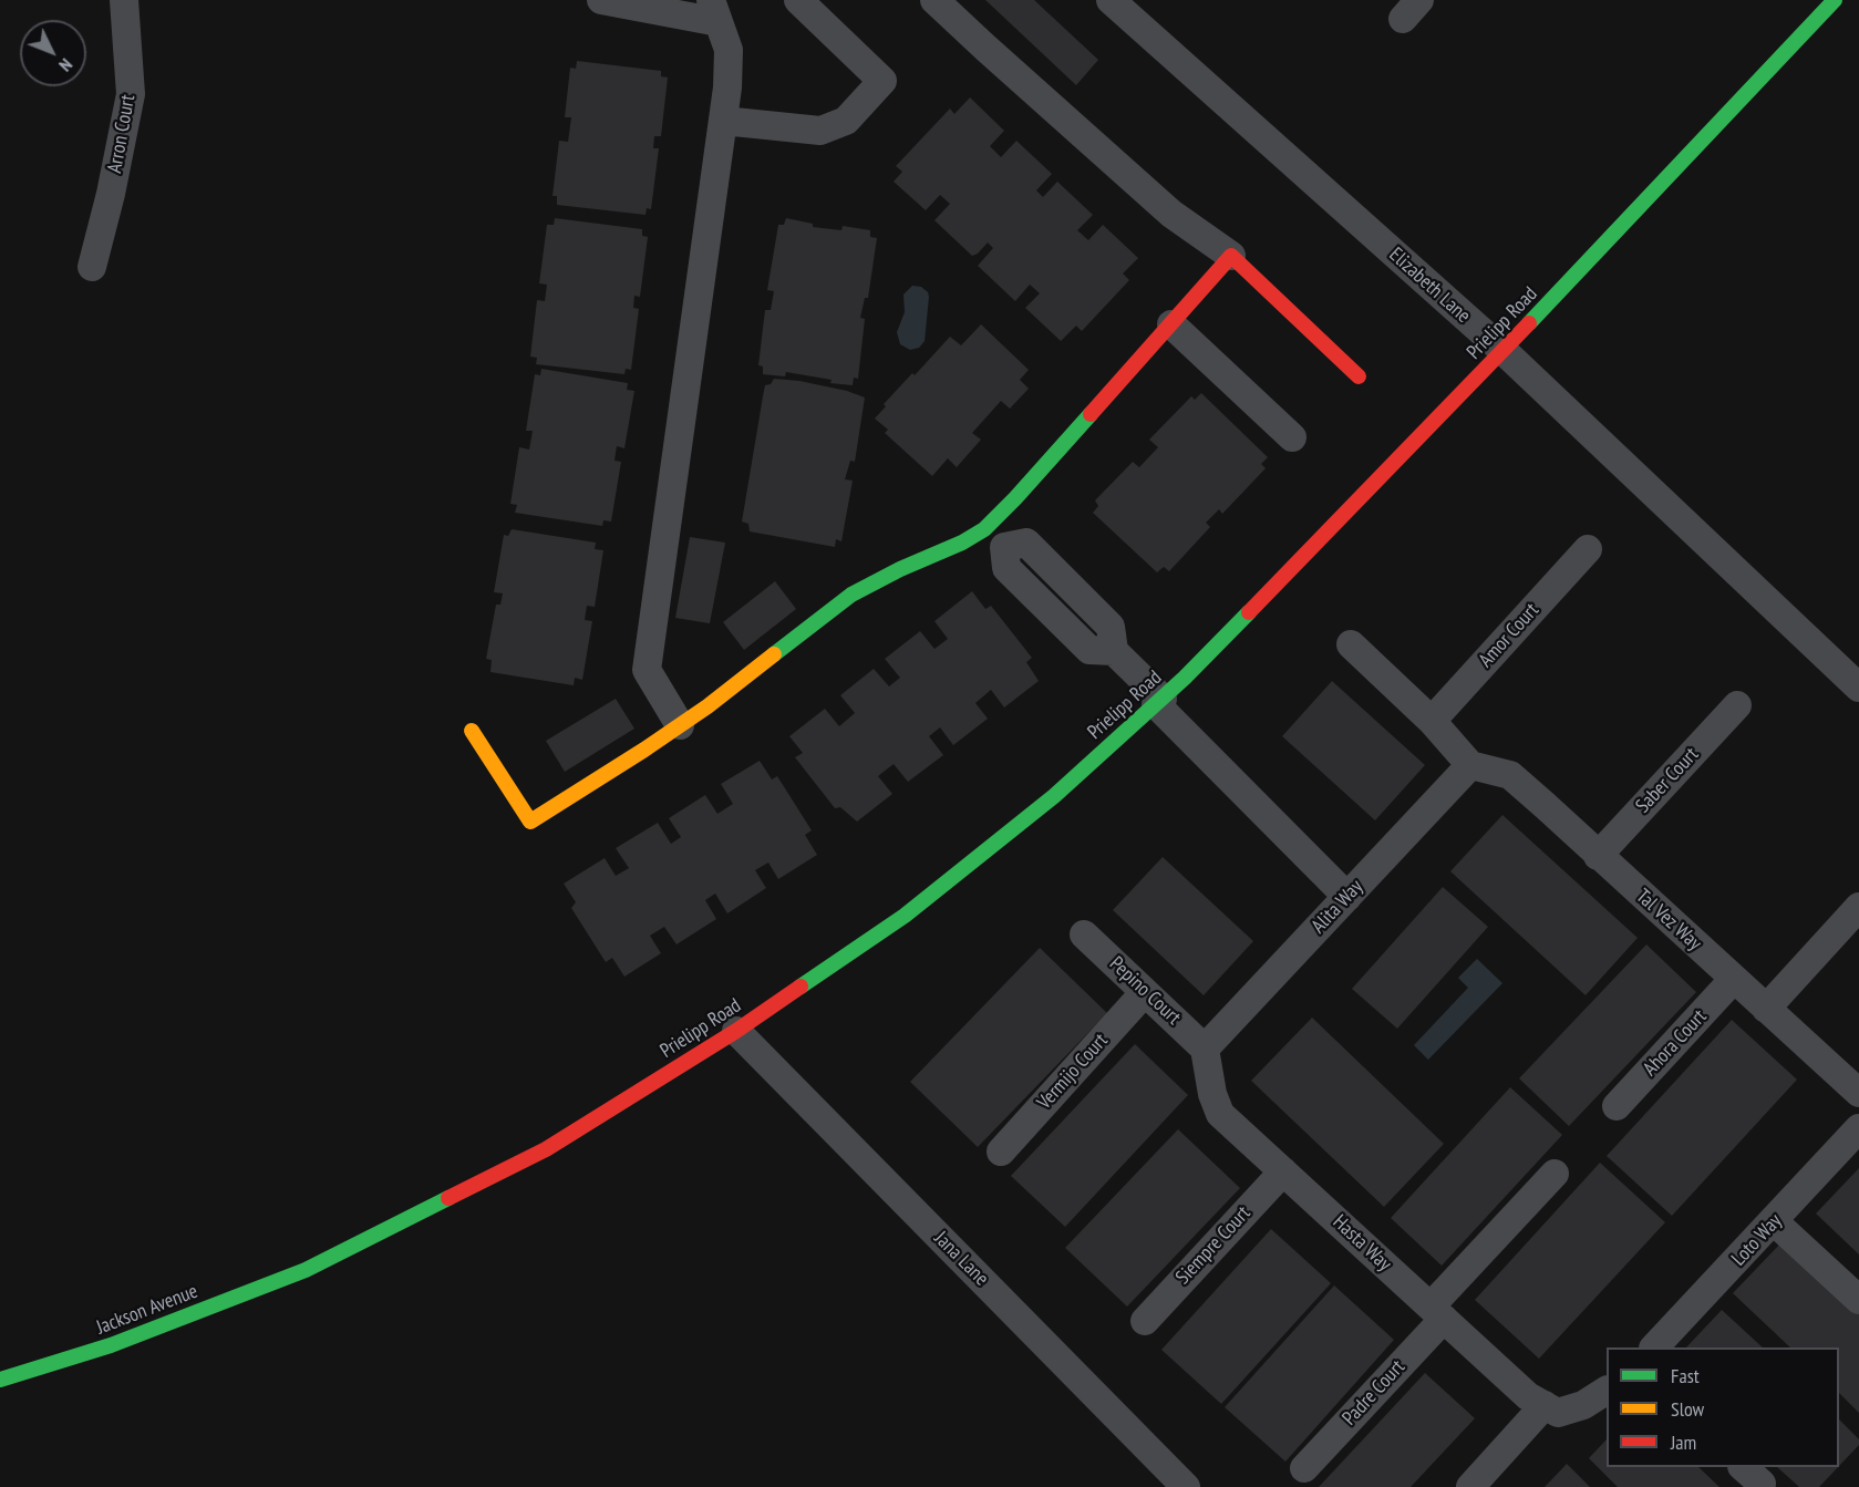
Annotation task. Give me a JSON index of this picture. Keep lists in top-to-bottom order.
{
  "streets": {
    "street": [
      "Arron Court",
      "Elizabeth Lane",
      "Prielipp Road",
      "Amor Court",
      "Saber Court",
      "Alita Way",
      "Tal Vez Way",
      "Pepino Court",
      "Ahora Court",
      "Vermijo Court",
      "Loto Way",
      "Hasta Way",
      "Siempre Court",
      "Jana Lane",
      "Jackson Avenue",
      "Padre Court"
    ]
  },
  "crossings": [
    ["Elizabeth Lane", "Prielipp Road"],
    ["Prielipp Road", "Jana Lane"],
    ["Prielipp Road", "Jackson Avenue"],
    ["Saber Court", "Tal Vez Way"],
    ["Alita Way", "Tal Vez Way"],
    ["Alita Way", "Pepino Court"],
    ["Alita Way", "Hasta Way"],
    ["Tal Vez Way", "Ahora Court"],
    ["Pepino Court", "Vermijo Court"],
    ["Pepino Court", "Hasta Way"],
    ["Hasta Way", "Siempre Court"],
    ["Hasta Way", "Padre Court"]
  ],
  "legend": ["Fast", "Slow", "Jam"],
  "north": "bottom right"
}
